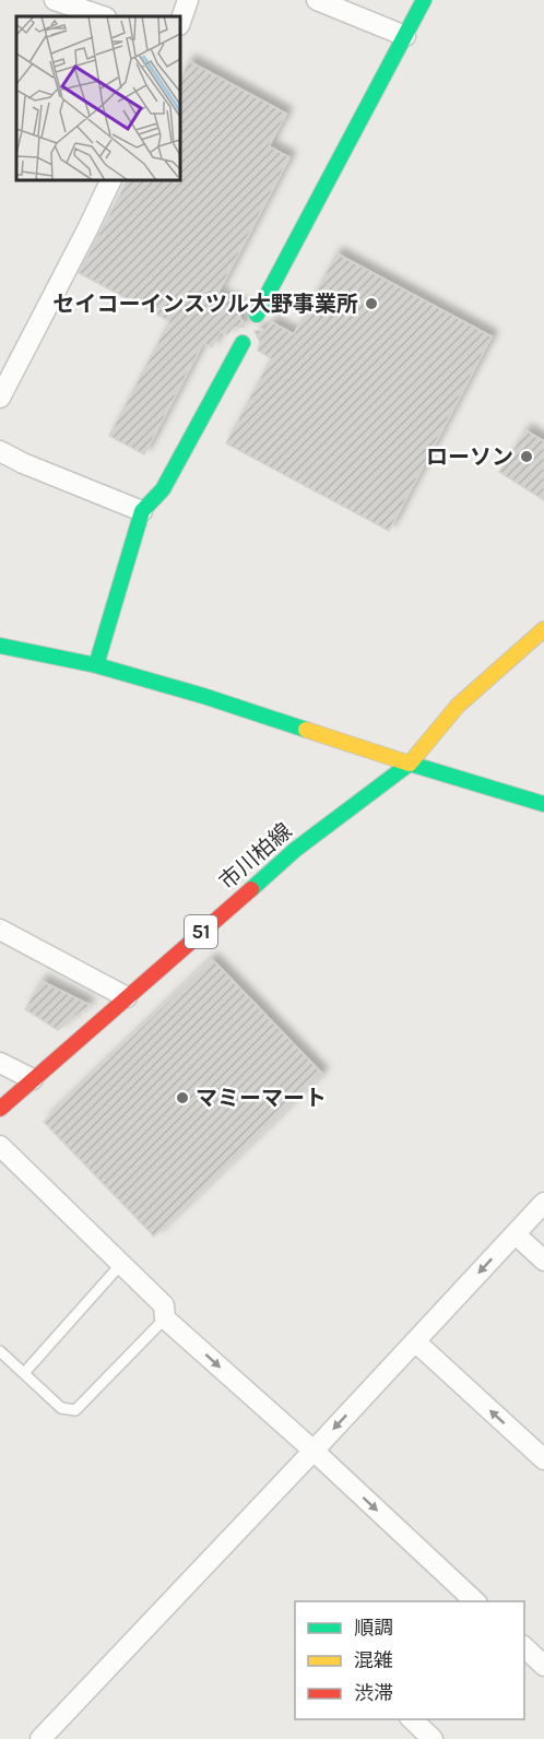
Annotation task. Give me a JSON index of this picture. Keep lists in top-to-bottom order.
{
  "streets": {
    "street": ["市川柏線", "51"]
  },
  "places": ["セイコーインスツル大野事業所", "ローソン", "マミーマート"],
  "legend": ["順調", "混雑", "渋滞"]
}
